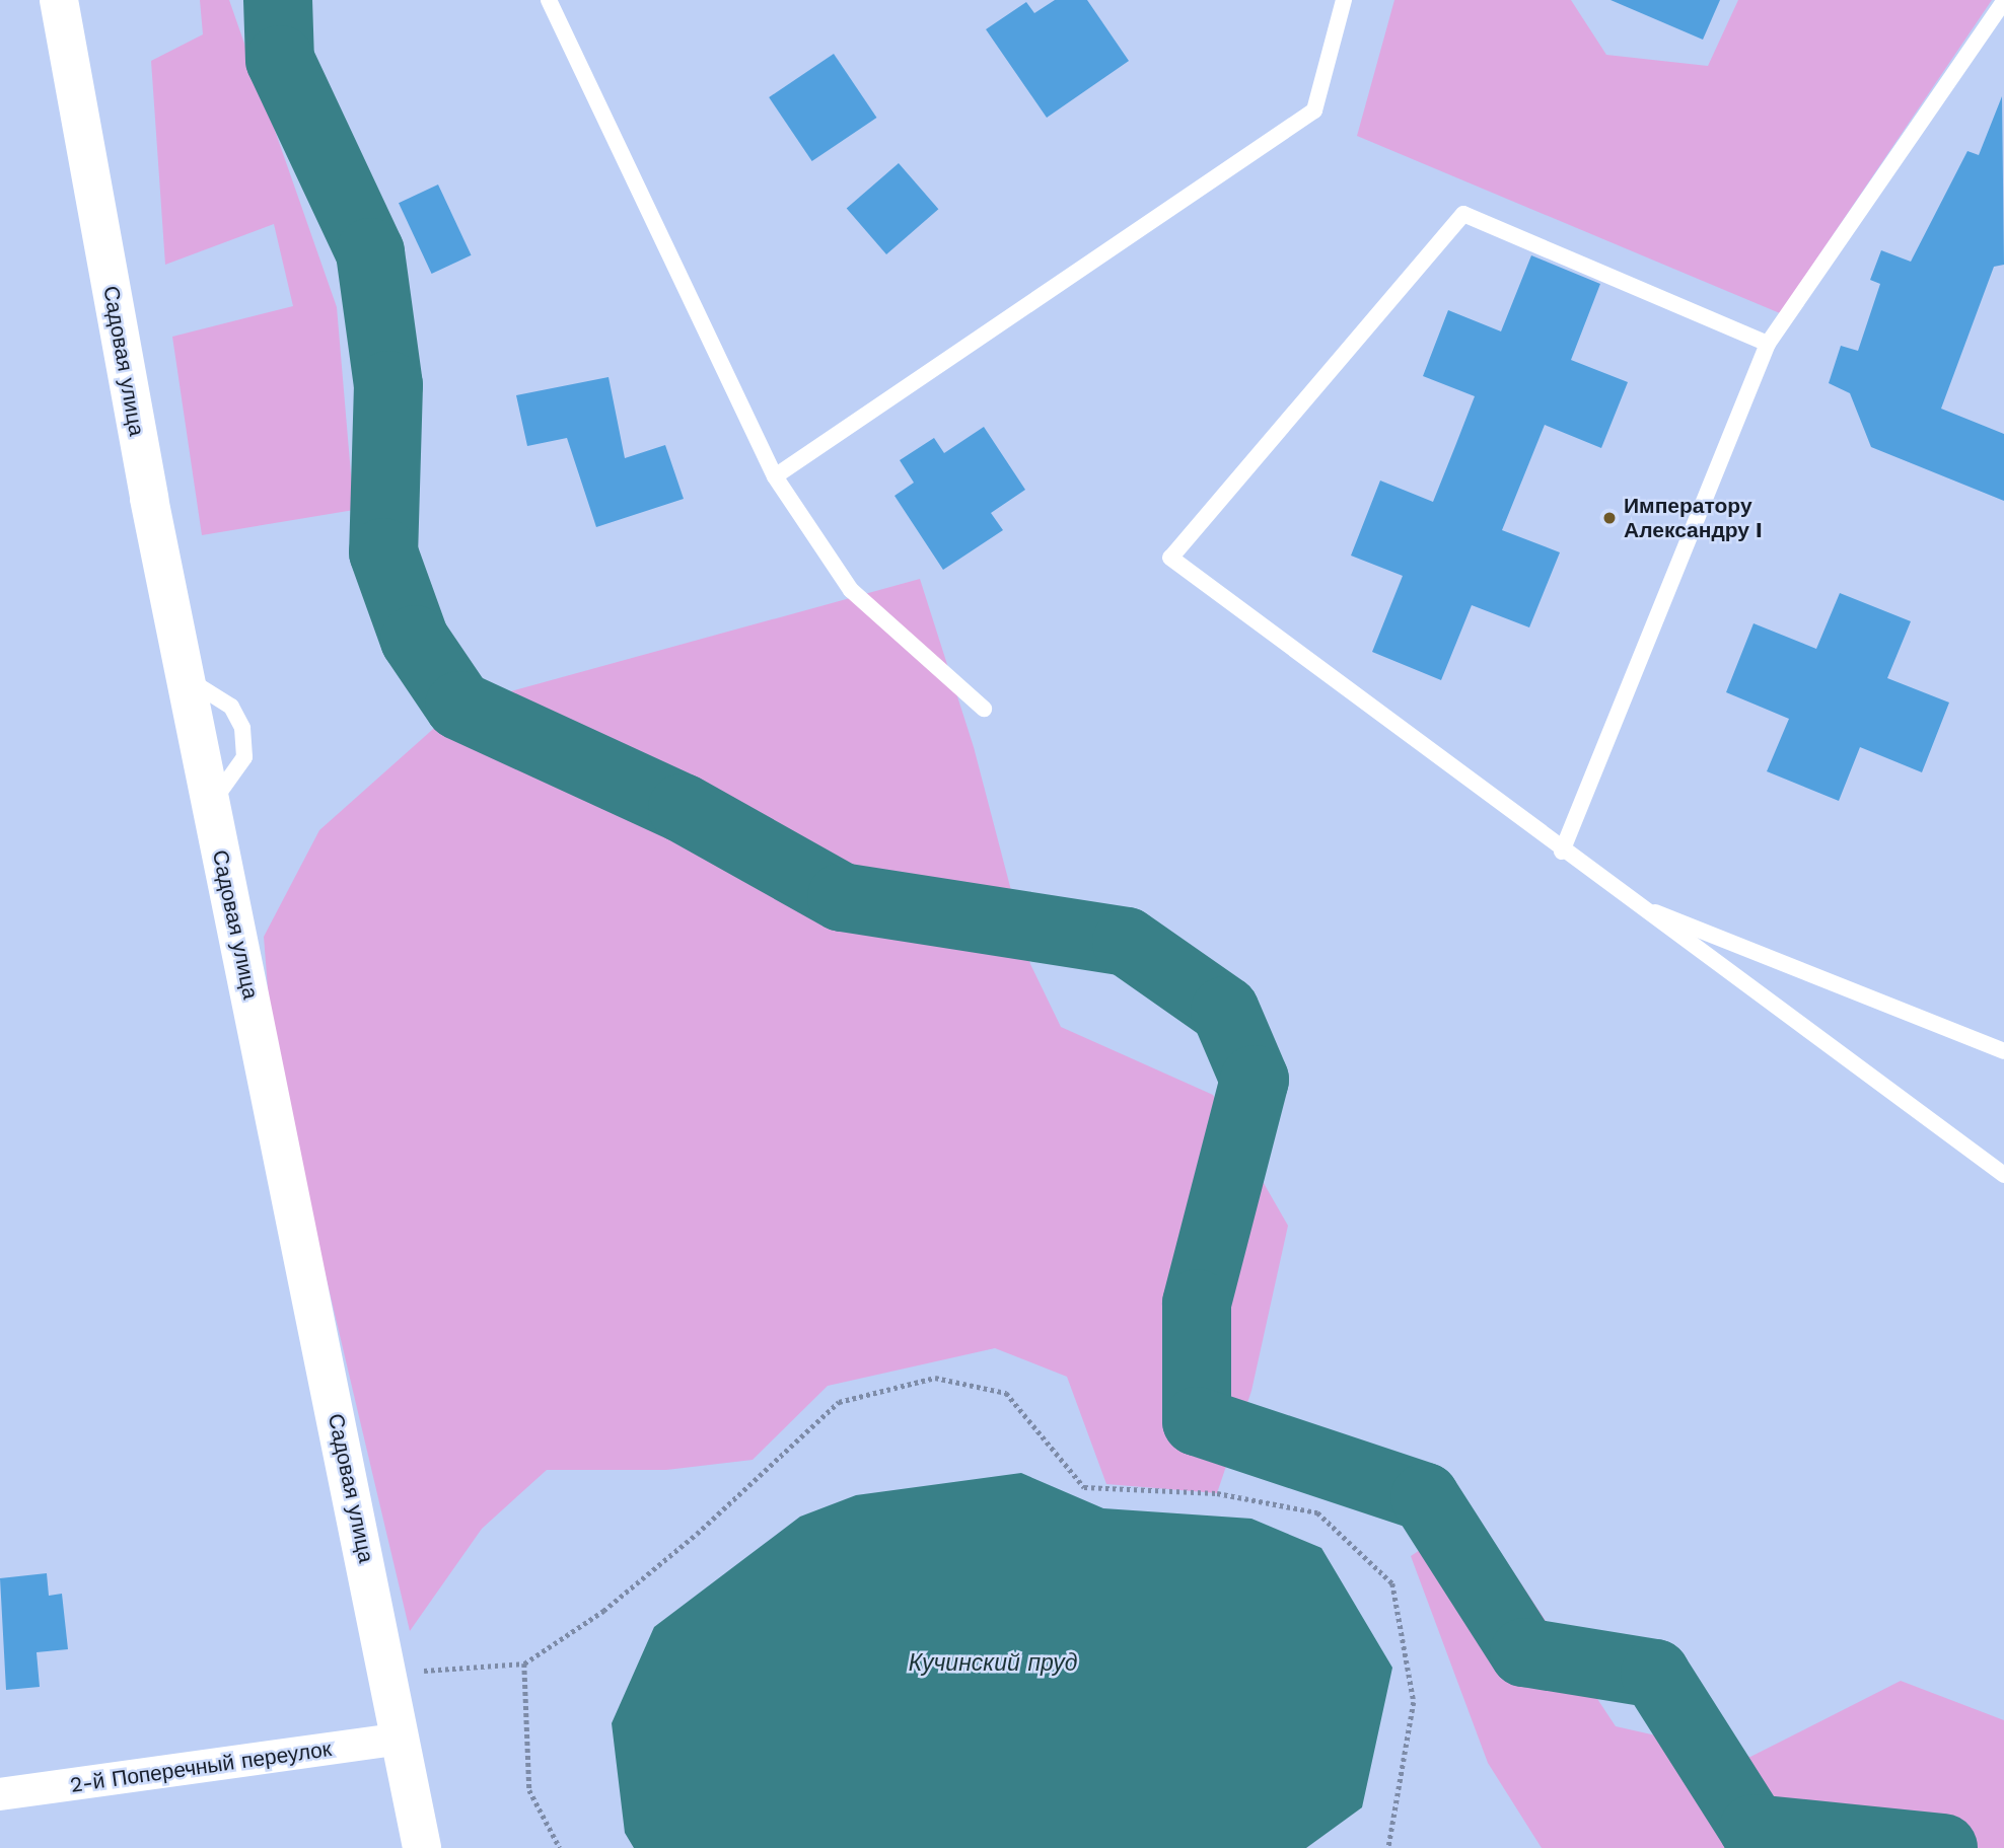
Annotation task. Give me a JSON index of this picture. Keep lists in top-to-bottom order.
{
  "streets": {
    "street": ["Садовая улица", "2-й Поперечный переулок"]
  },
  "crossings": [
    ["Садовая улица", "2-й Поперечный переулок"]
  ],
  "water": ["Кучинский пруд"],
  "places": ["Императору Александру I"]
}
